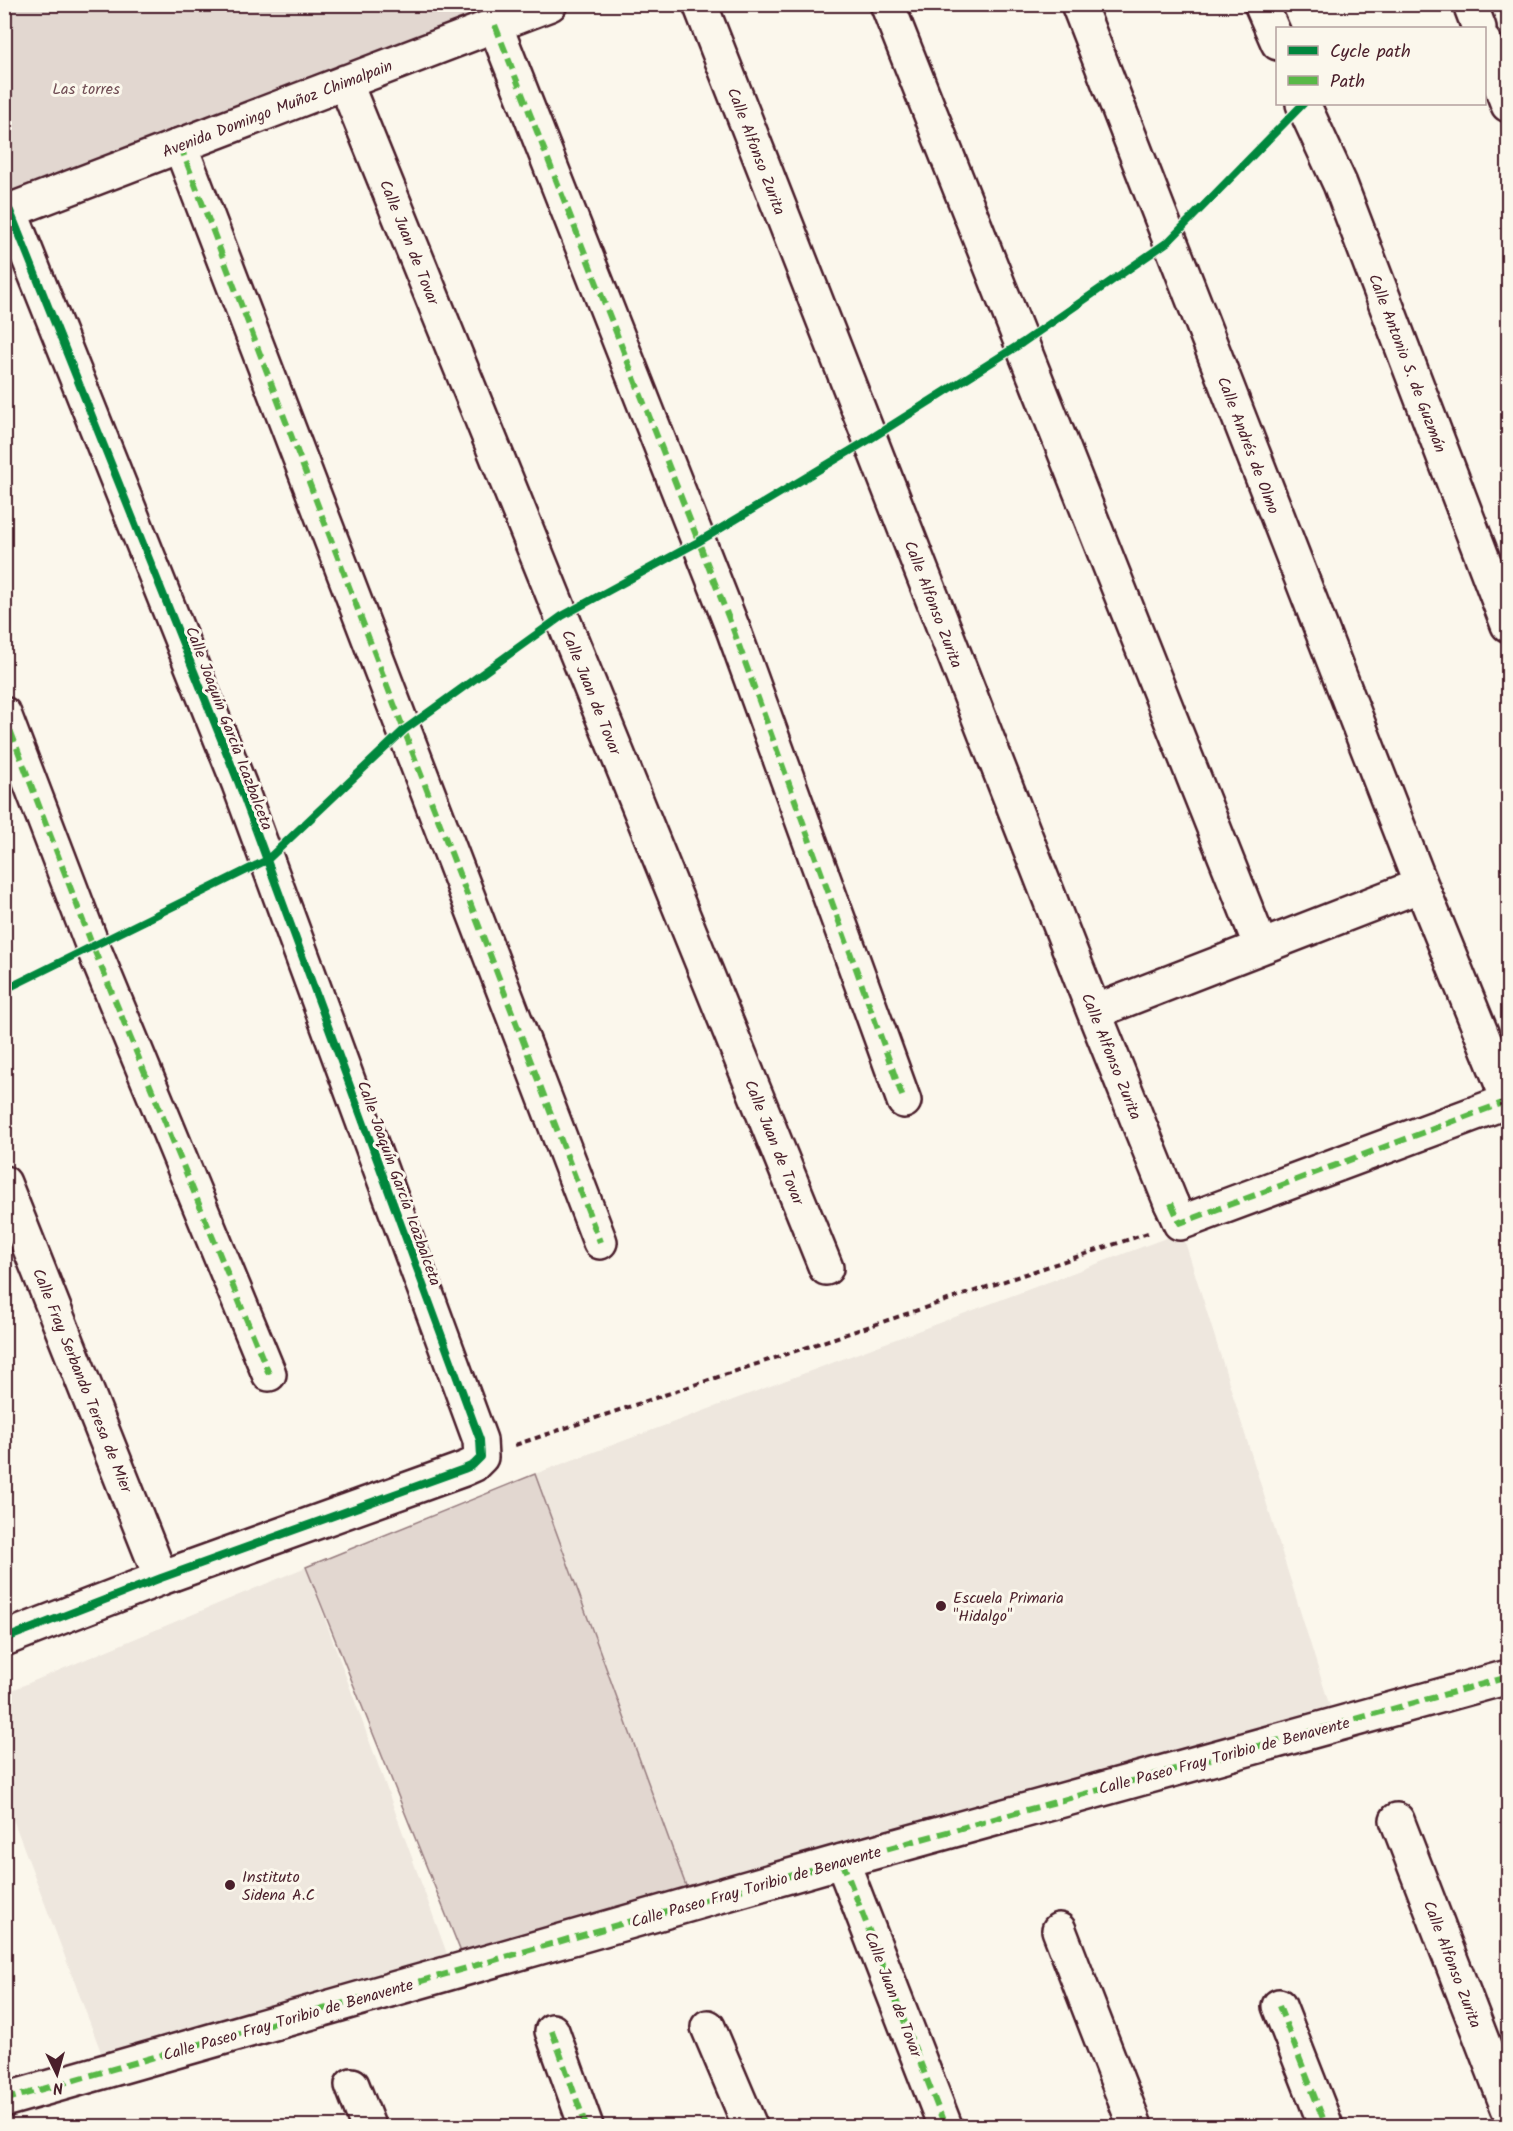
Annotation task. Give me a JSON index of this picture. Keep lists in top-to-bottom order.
{
  "streets": {
    "street": [
      "Avenida Domingo Muñoz Chimalpain",
      "Calle Alfonso Zurita",
      "Calle Juan de Tovar",
      "Calle Antonio S. de Guzmán",
      "Calle Andrés de Olmo",
      "Calle Joaquín García Icazbalceta",
      "Calle Fray Serbando Teresa de Mier",
      "Calle Paseo Fray Toribio de Benavente"
    ]
  },
  "crossings": [
    ["Avenida Domingo Muñoz Chimalpain", "Calle Juan de Tovar"],
    ["Avenida Domingo Muñoz Chimalpain", "Calle Joaquín García Icazbalceta"],
    ["Calle Juan de Tovar", "Calle Paseo Fray Toribio de Benavente"]
  ],
  "parks": ["Las torres"],
  "places": ["Escuela Primaria \"Hidalgo\"", "Instituto Sidena A.C"],
  "legend": ["Cycle path", "Path"],
  "north": "bottom"
}
